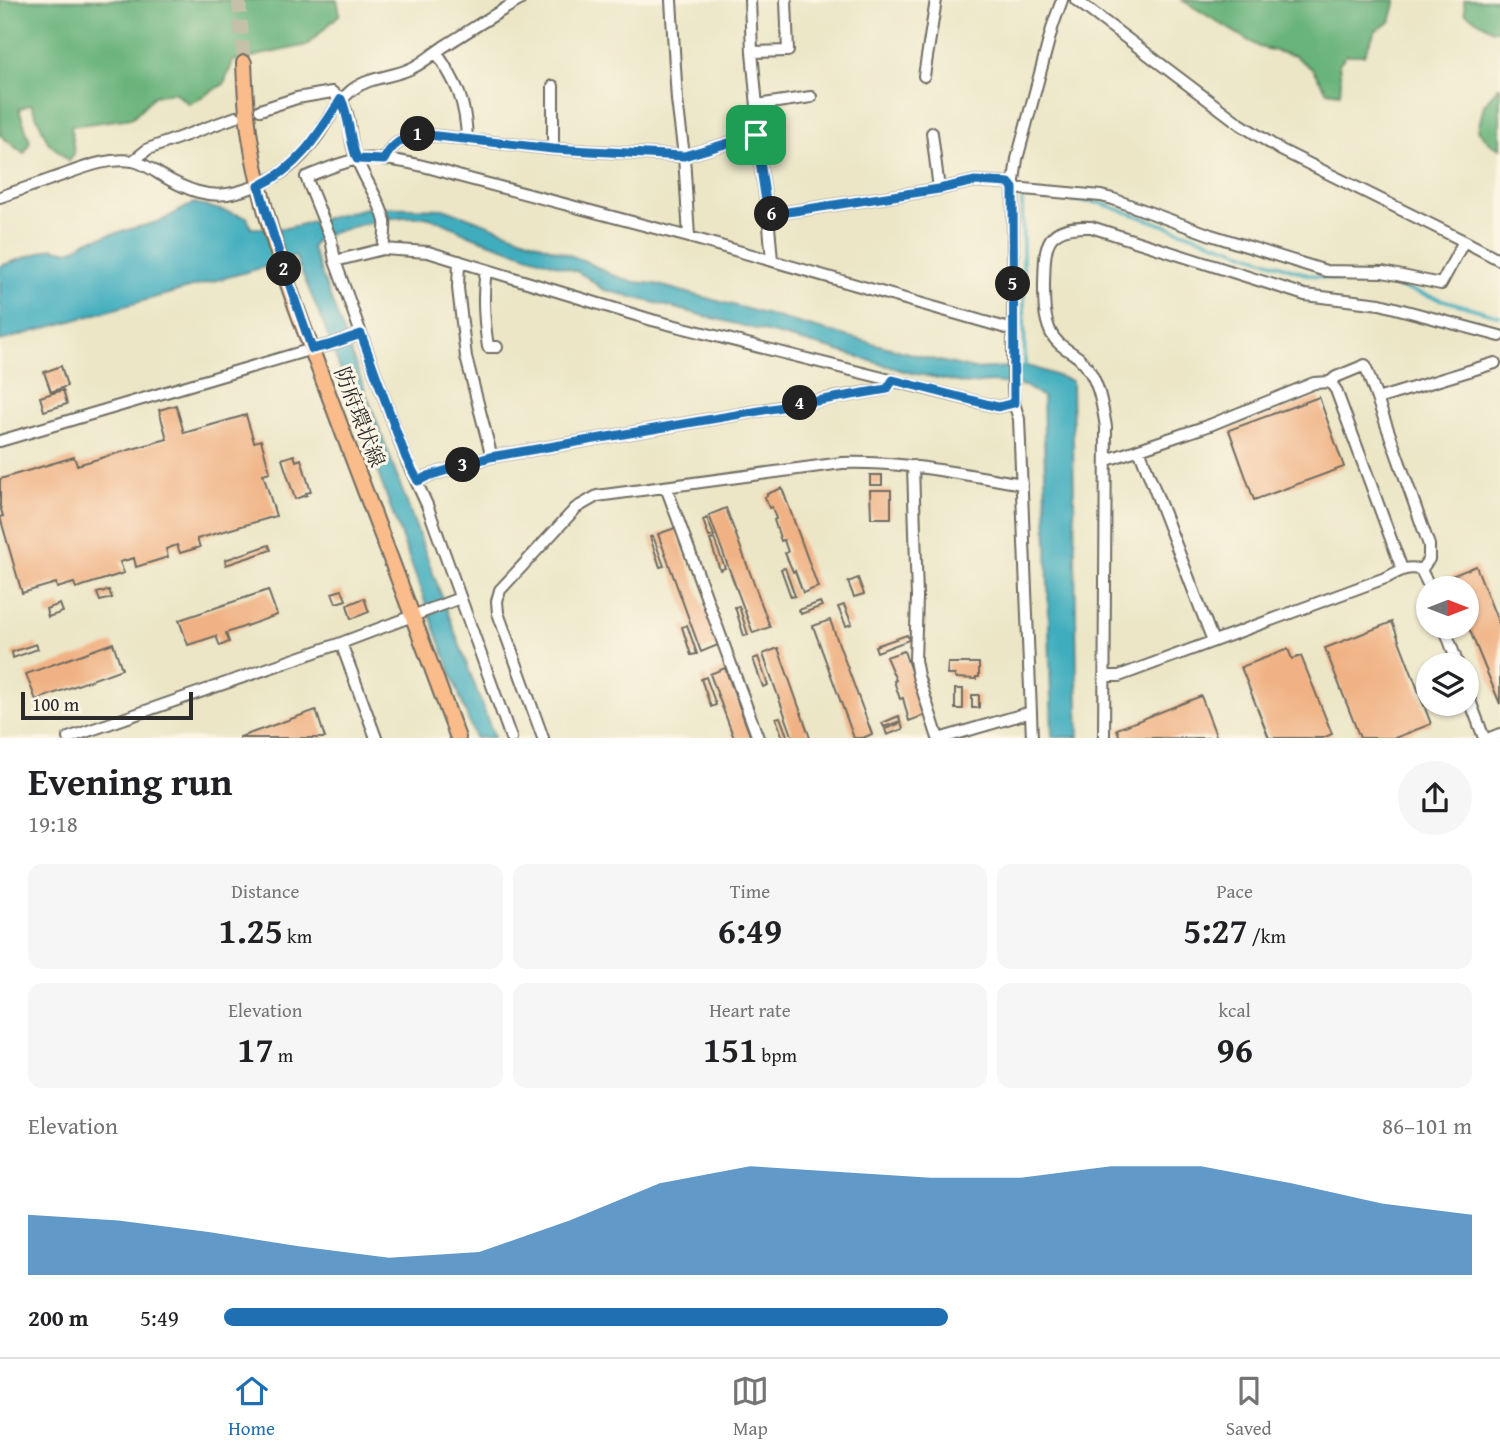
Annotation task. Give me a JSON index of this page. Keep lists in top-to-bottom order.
{
  "streets": {
    "main road": ["防府環状線"]
  },
  "scale_bar": "100 m",
  "north": "right",
  "page": {
    "pins": [
      "1",
      "6",
      "2",
      "5",
      "4",
      "3"
    ],
    "scale": "100 m",
    "heading": ["Evening run", "19:18"],
    "stats": [
      ["Distance", "1.25 km"],
      ["Time", "6:49"],
      ["Pace", "5:27 /km"],
      ["Elevation", "17 m"],
      ["Heart rate", "151 bpm"],
      ["kcal", "96"]
    ],
    "chart": ["Elevation", "86–101 m"],
    "list": [
      {
        "name": "200 m",
        "note": "5:49"
      }
    ],
    "tabs": ["Home", "Map", "Saved"]
  }
}
